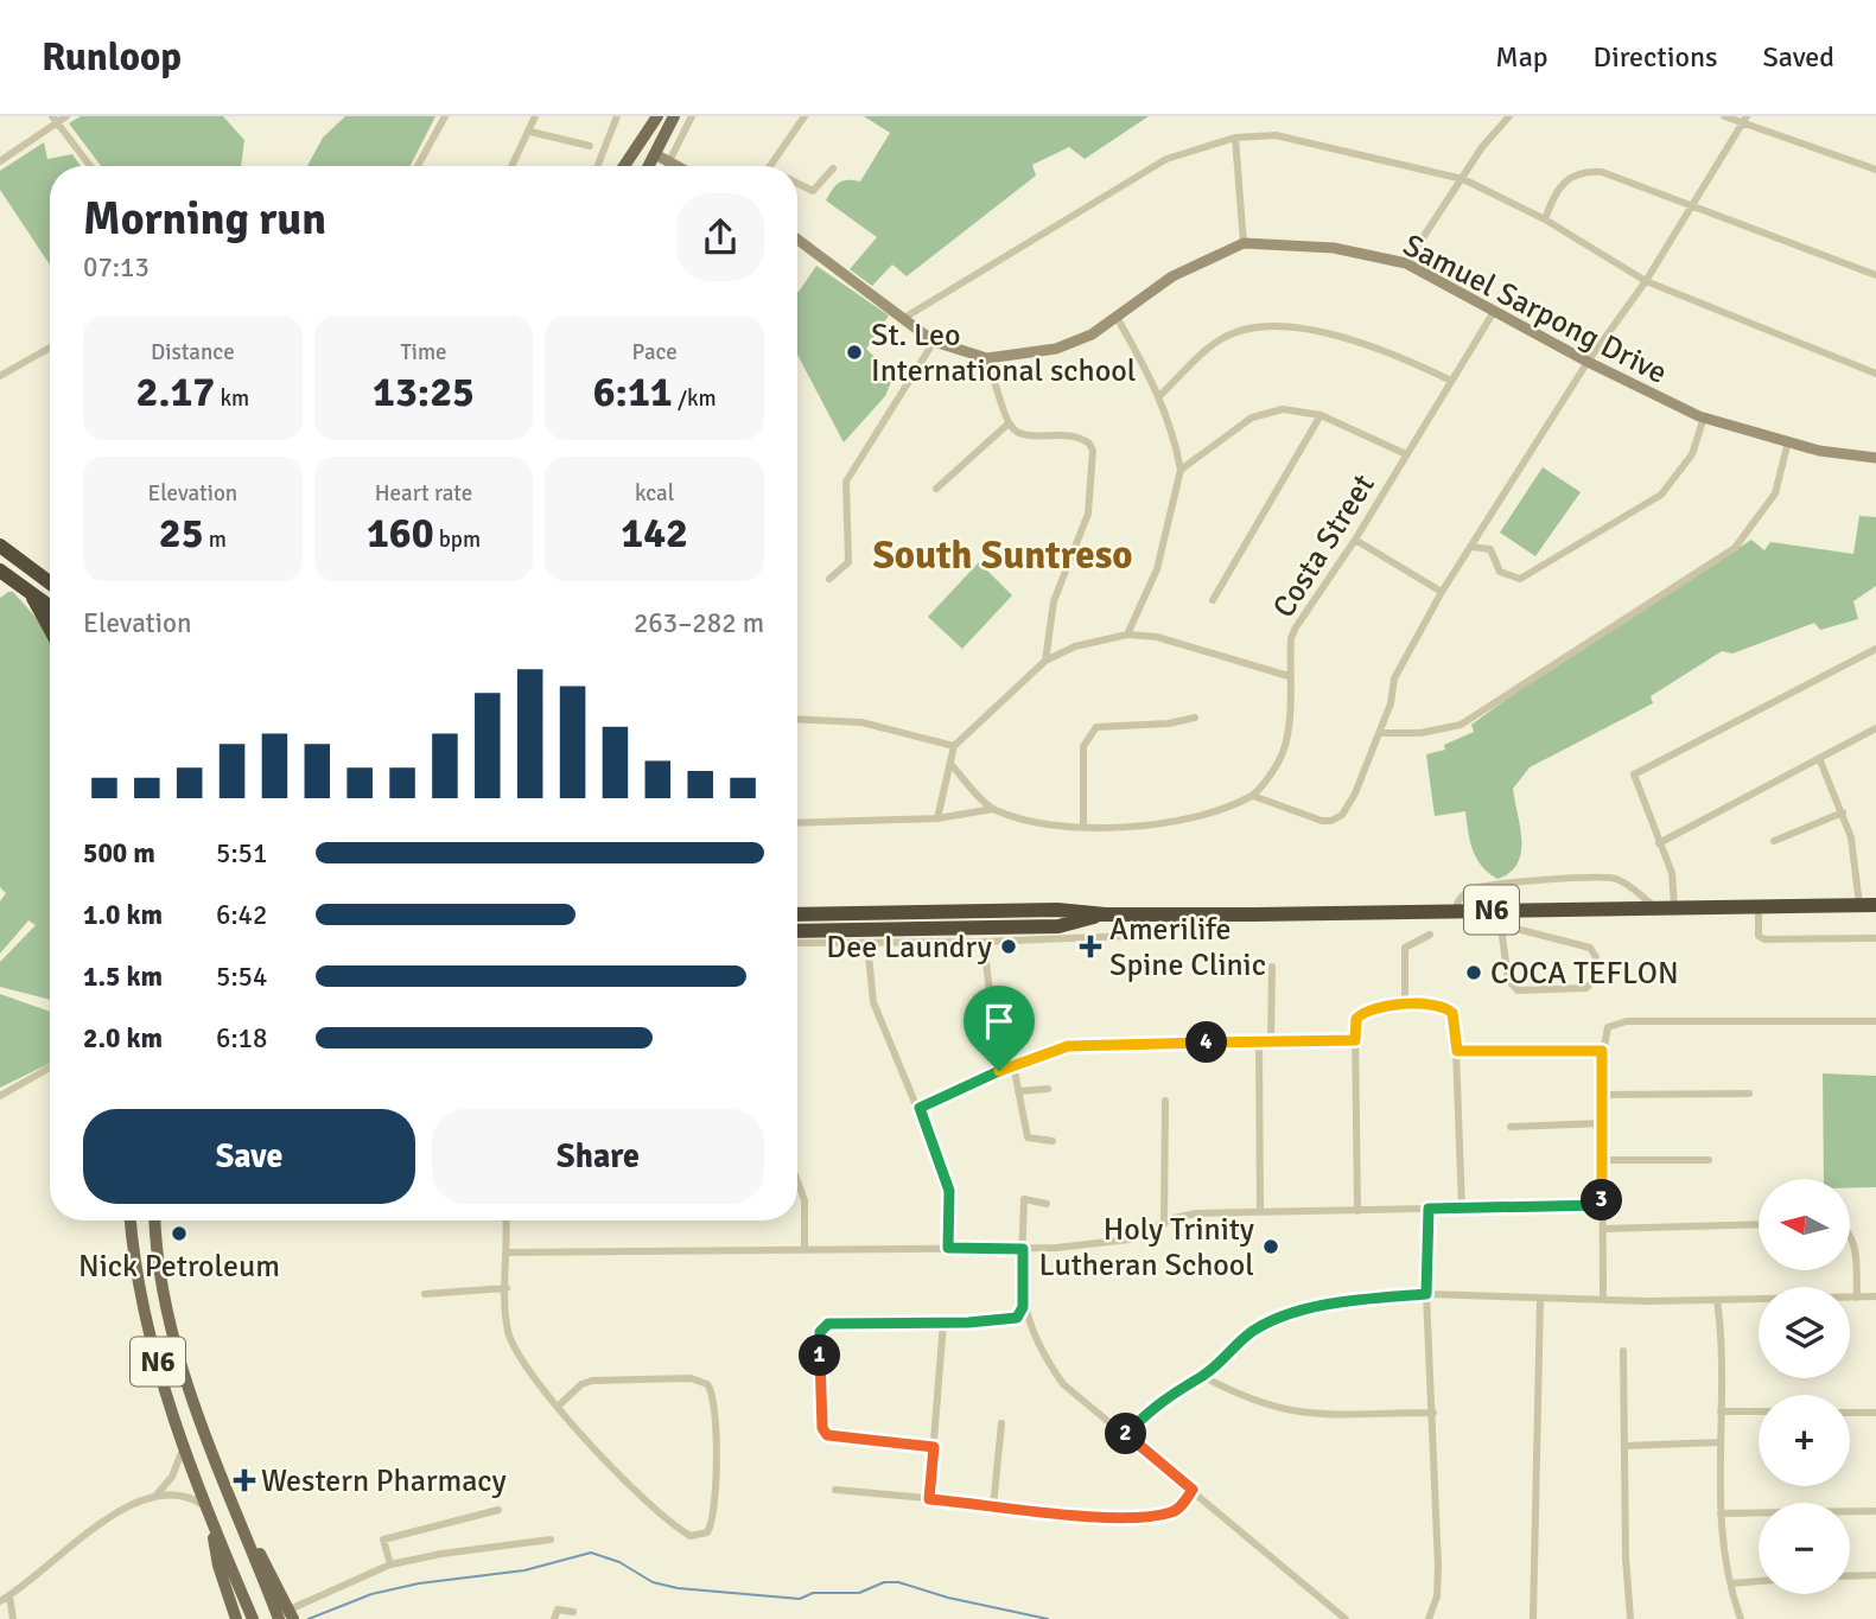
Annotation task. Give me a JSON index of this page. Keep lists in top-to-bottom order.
{
  "streets": {
    "highway": ["N6"],
    "street": ["Samuel Sarpong Drive", "Costa Street"]
  },
  "crossings": [
    ["Samuel Sarpong Drive", "Costa Street"]
  ],
  "districts": ["South Suntreso"],
  "places": {
    "other": [
      "St. Leo International school",
      "Dee Laundry",
      "COCA TEFLON",
      "Nick Petroleum",
      "Holy Trinity Lutheran School"
    ],
    "health": ["Amerilife Spine Clinic", "Western Pharmacy"]
  },
  "north": "left",
  "page": {
    "header": "Runloop",
    "nav": ["Map", "Directions", "Saved"],
    "heading": ["Morning run", "07:13"],
    "stats": [
      ["Distance", "2.17 km"],
      ["Time", "13:25"],
      ["Pace", "6:11 /km"],
      ["Elevation", "25 m"],
      ["Heart rate", "160 bpm"],
      ["kcal", "142"]
    ],
    "chart": ["Elevation", "263–282 m"],
    "list": [
      {
        "name": "500 m",
        "note": "5:51"
      },
      {
        "name": "1.0 km",
        "note": "6:42"
      },
      {
        "name": "1.5 km",
        "note": "5:54"
      },
      {
        "name": "2.0 km",
        "note": "6:18"
      }
    ],
    "pins": [
      "4",
      "3",
      "1",
      "2"
    ],
    "buttons": ["Save", "Share"],
    "map_buttons": ["+", "−"]
  }
}
